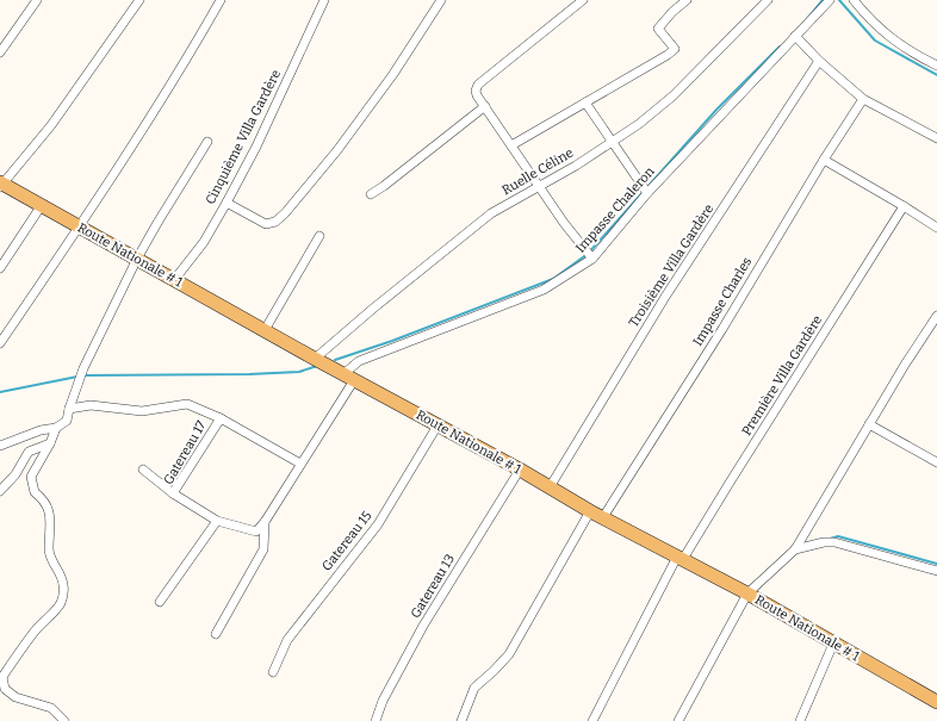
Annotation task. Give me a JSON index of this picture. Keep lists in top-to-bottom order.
{
  "streets": {
    "main road": ["Route Nationale # 1"],
    "street": [
      "Cinquième Villa Gardère",
      "Ruelle Céline",
      "Impasse Chaleron",
      "Troisième Villa Gardère",
      "Impasse Charles",
      "Première Villa Gardère",
      "Gatereau 17",
      "Gatereau 15",
      "Gatereau 13"
    ]
  },
  "crossings": [
    ["Cinquième Villa Gardère", "Route Nationale # 1"],
    ["Ruelle Céline", "Route Nationale # 1"],
    ["Impasse Chaleron", "Route Nationale # 1"],
    ["Route Nationale # 1", "Troisième Villa Gardère"],
    ["Route Nationale # 1", "Impasse Charles"],
    ["Route Nationale # 1", "Première Villa Gardère"],
    ["Route Nationale # 1", "Gatereau 15"],
    ["Route Nationale # 1", "Gatereau 13"]
  ]
}
